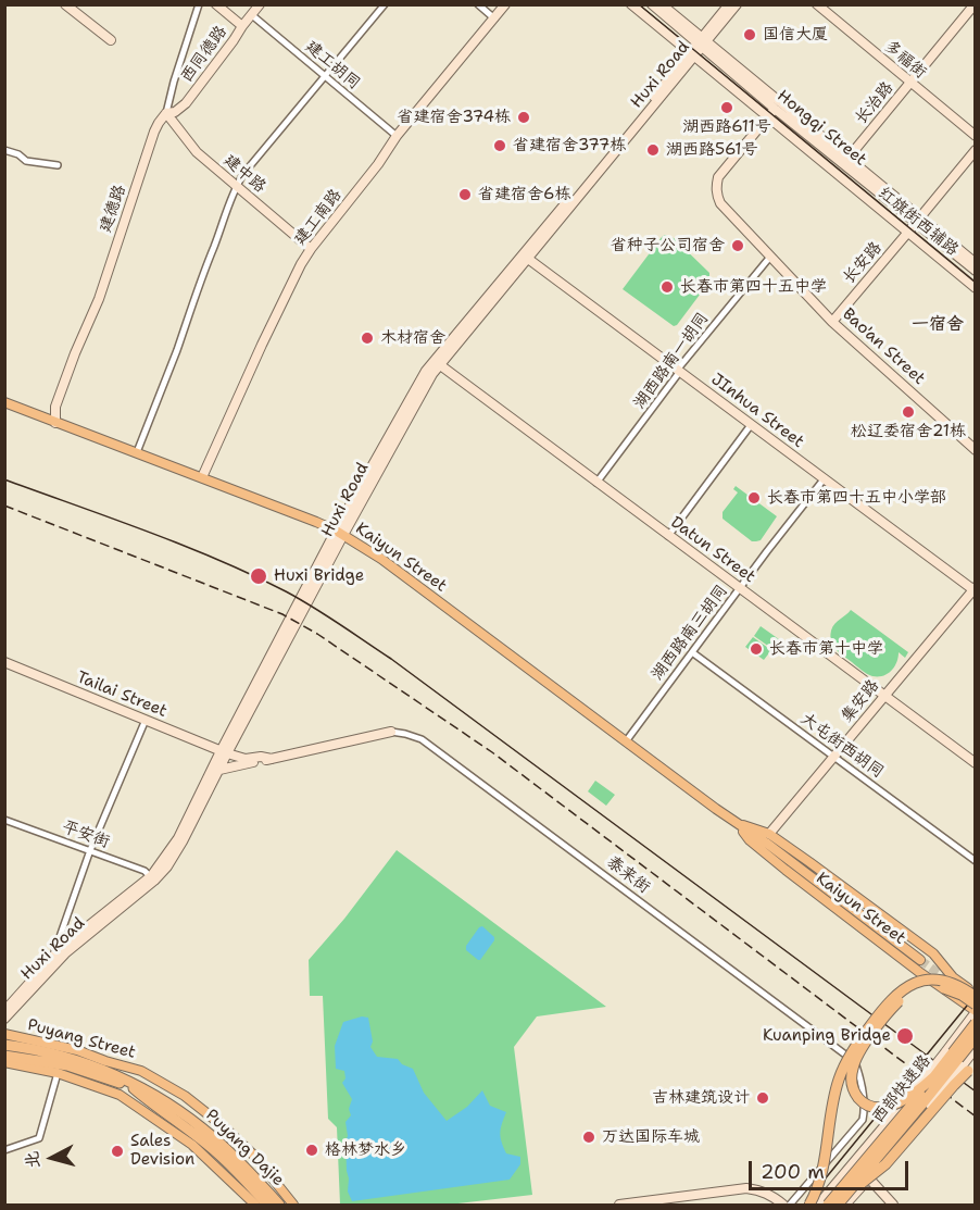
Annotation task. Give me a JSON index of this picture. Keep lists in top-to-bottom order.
{
  "streets": {
    "highway": ["西部快速路", "Puyang Dajie"],
    "main road": ["Kaiyun Street", "Puyang Street"],
    "street": [
      "西同德路",
      "多福街",
      "建工胡同",
      "Huxi Road",
      "长治路",
      "Hongqi Street",
      "建中路",
      "建德路",
      "建工南路",
      "红旗街西辅路",
      "长安路",
      "Bao'an Street",
      "湖西路南一胡同",
      "JInhua Street",
      "Datun Street",
      "湖西路南三胡同",
      "Tailai Street",
      "集安路",
      "大屯街西胡同",
      "平安街",
      "泰来街"
    ]
  },
  "crossings": [
    ["西同德路", "建工胡同"],
    ["西同德路", "建中路"],
    ["西同德路", "建德路"],
    ["多福街", "长治路"],
    ["建工胡同", "建工南路"],
    ["Huxi Road", "Hongqi Street"],
    ["Huxi Road", "红旗街西辅路"],
    ["Huxi Road", "JInhua Street"],
    ["Huxi Road", "Datun Street"],
    ["Huxi Road", "Kaiyun Street"],
    ["Huxi Road", "Tailai Street"],
    ["Huxi Road", "平安街"],
    ["Huxi Road", "泰来街"],
    ["长治路", "Hongqi Street"],
    ["Hongqi Street", "长安路"],
    ["Hongqi Street", "Bao'an Street"],
    ["建中路", "建德路"],
    ["建中路", "建工南路"],
    ["建德路", "Kaiyun Street"],
    ["建工南路", "Kaiyun Street"],
    ["红旗街西辅路", "长安路"],
    ["红旗街西辅路", "Bao'an Street"],
    ["长安路", "Bao'an Street"],
    ["Bao'an Street", "湖西路南一胡同"],
    ["湖西路南一胡同", "JInhua Street"],
    ["湖西路南一胡同", "Datun Street"],
    ["JInhua Street", "湖西路南三胡同"],
    ["JInhua Street", "集安路"],
    ["Datun Street", "湖西路南三胡同"],
    ["Datun Street", "集安路"],
    ["Kaiyun Street", "湖西路南三胡同"],
    ["Kaiyun Street", "集安路"],
    ["湖西路南三胡同", "大屯街西胡同"],
    ["Tailai Street", "泰来街"],
    ["集安路", "大屯街西胡同"]
  ],
  "districts": ["一宿舍"],
  "places": [
    "国信大厦",
    "湖西路611号",
    "省建宿舍374栋",
    "省建宿舍377栋",
    "湖西路561号",
    "省建宿舍6栋",
    "省种子公司宿舍",
    "长春市第四十五中学",
    "木材宿舍",
    "松辽委宿舍21栋",
    "长春市第四十五中小学部",
    "Huxi Bridge",
    "长春市第十中学",
    "Kuanping Bridge",
    "吉林建筑设计",
    "万达国际车城",
    "格林梦水乡",
    "Sales Devision"
  ],
  "scale_bar": "200 m",
  "north": "left"
}
